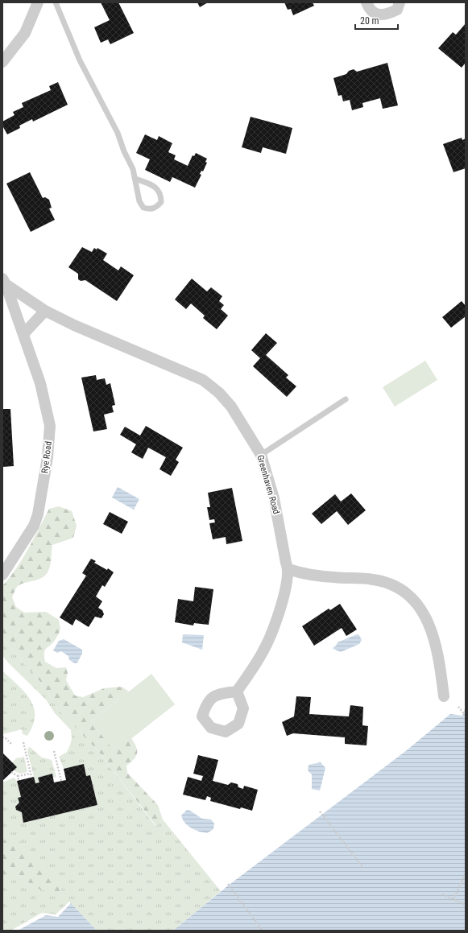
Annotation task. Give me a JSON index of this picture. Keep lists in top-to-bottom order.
{
  "streets": {
    "street": ["Rye Road", "Greenhaven Road"]
  },
  "crossings": [
    ["Rye Road", "Greenhaven Road"]
  ],
  "scale_bar": "20 m"
}
